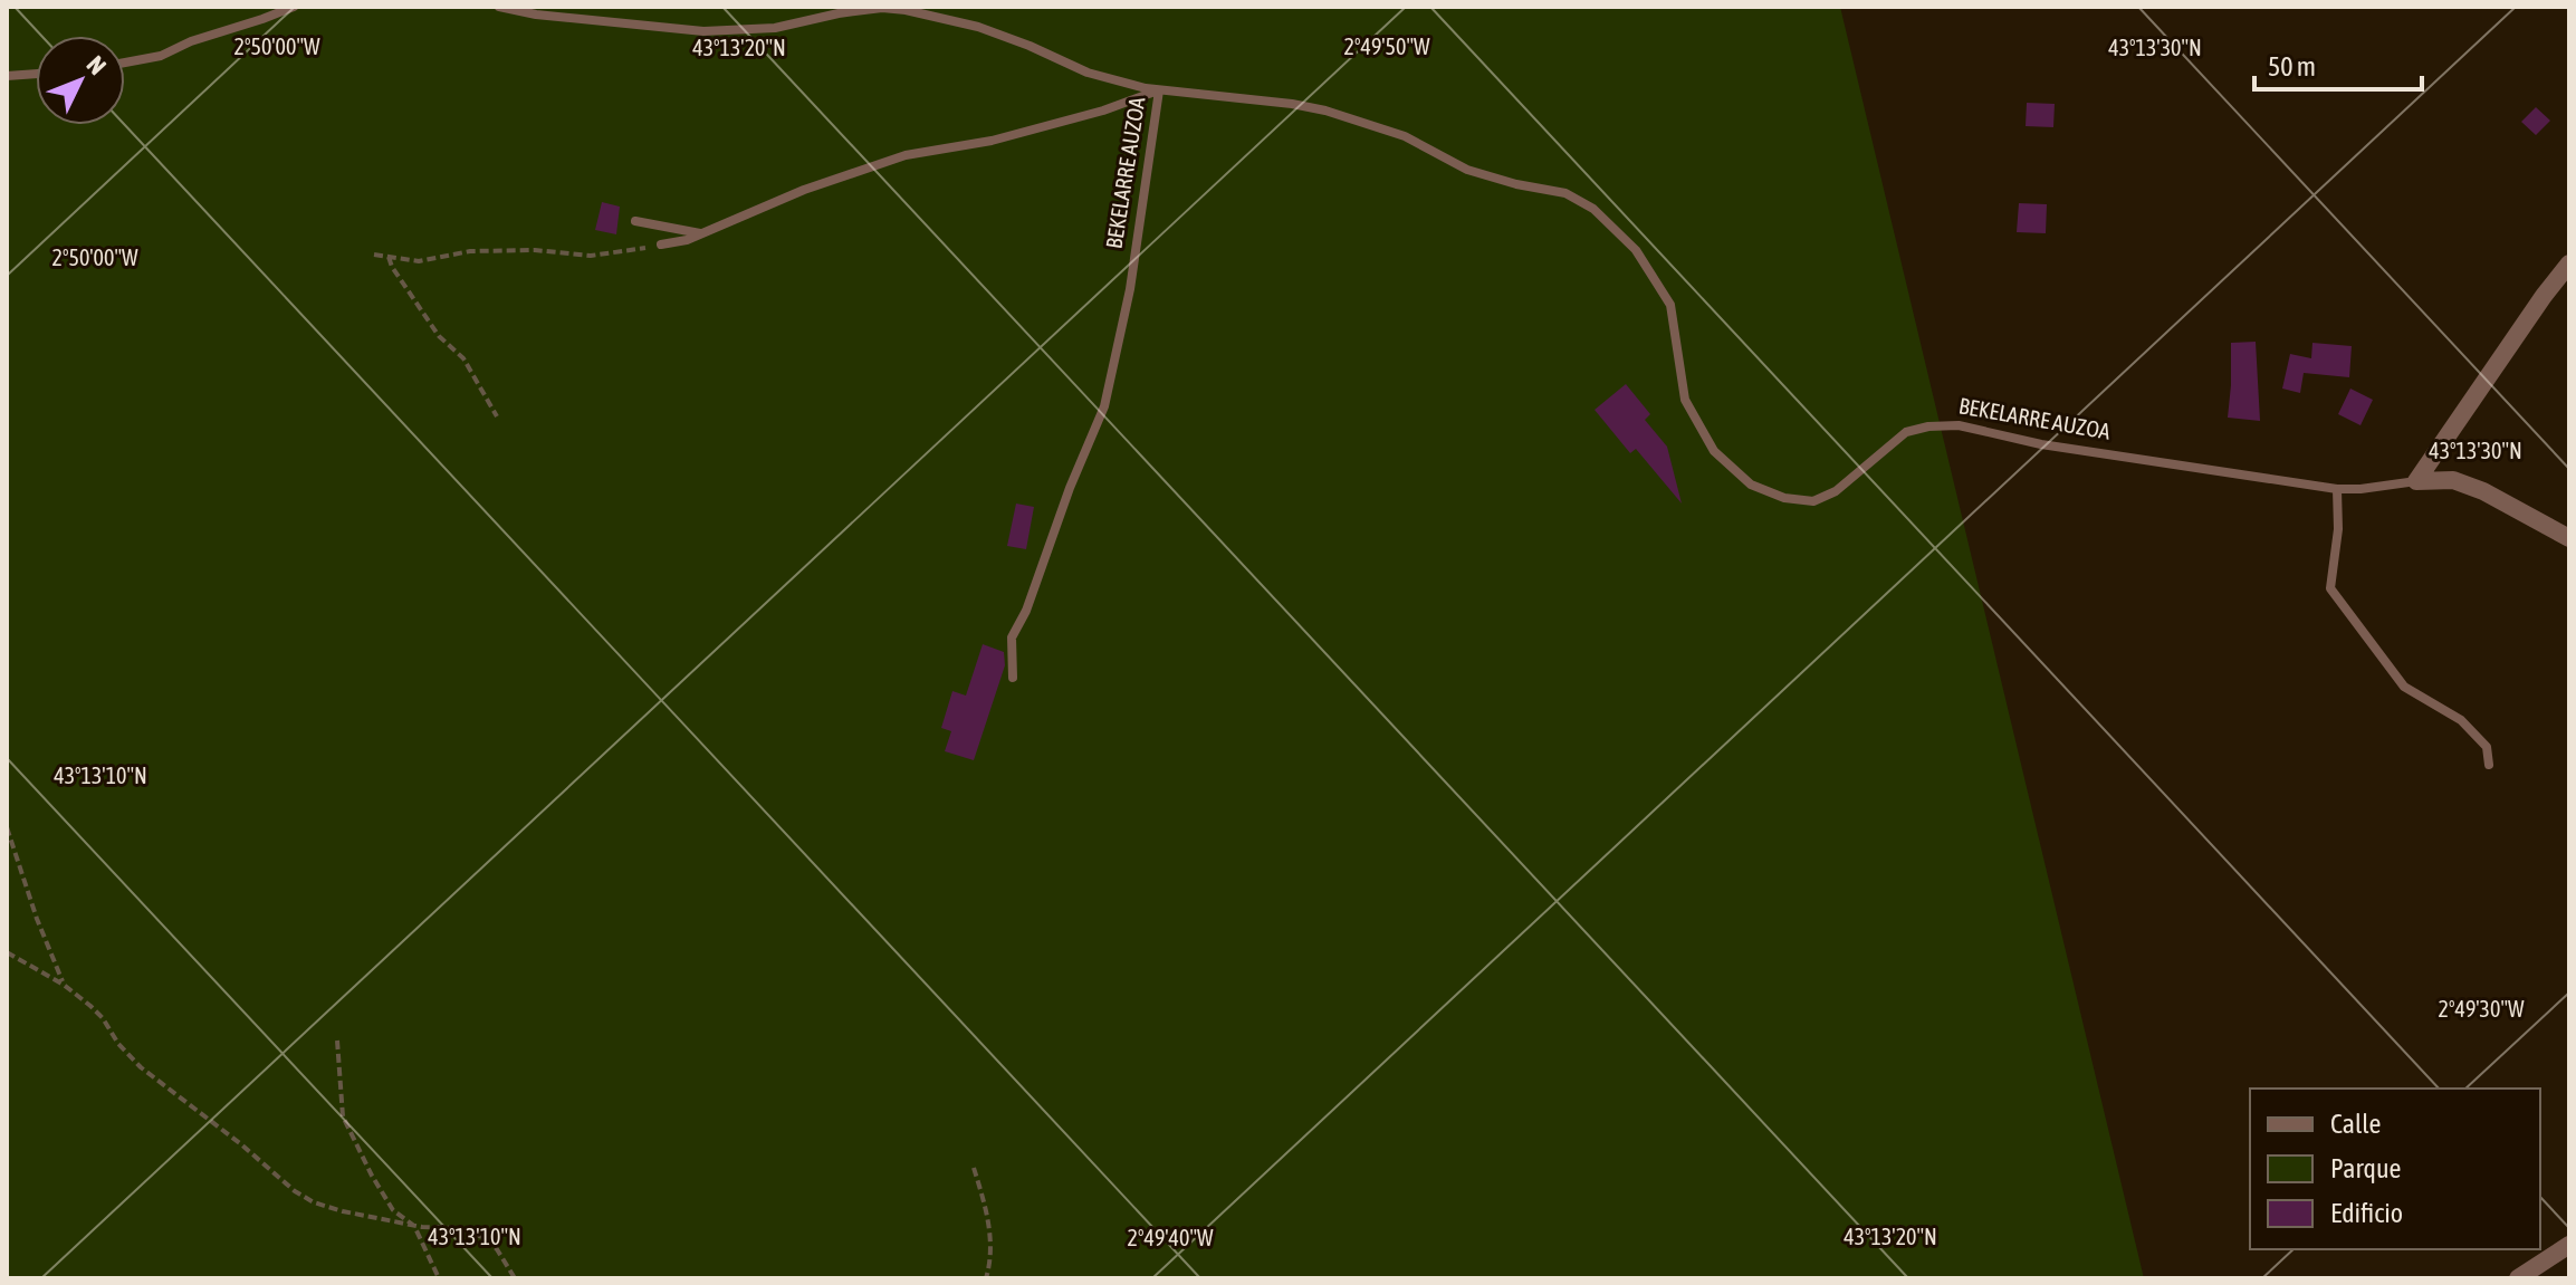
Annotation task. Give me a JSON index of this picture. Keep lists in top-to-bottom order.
{
  "streets": {
    "street": ["BEKELARRE AUZOA"]
  },
  "legend": ["Calle", "Parque", "Edificio"],
  "scale_bar": "50 m",
  "north": "top right",
  "coordinates": [
    "2°50'00\"W",
    "2°49'50\"W",
    "43°13'20\"N",
    "43°13'30\"N",
    "43°13'10\"N",
    "2°49'30\"W",
    "2°49'40\"W"
  ]
}
